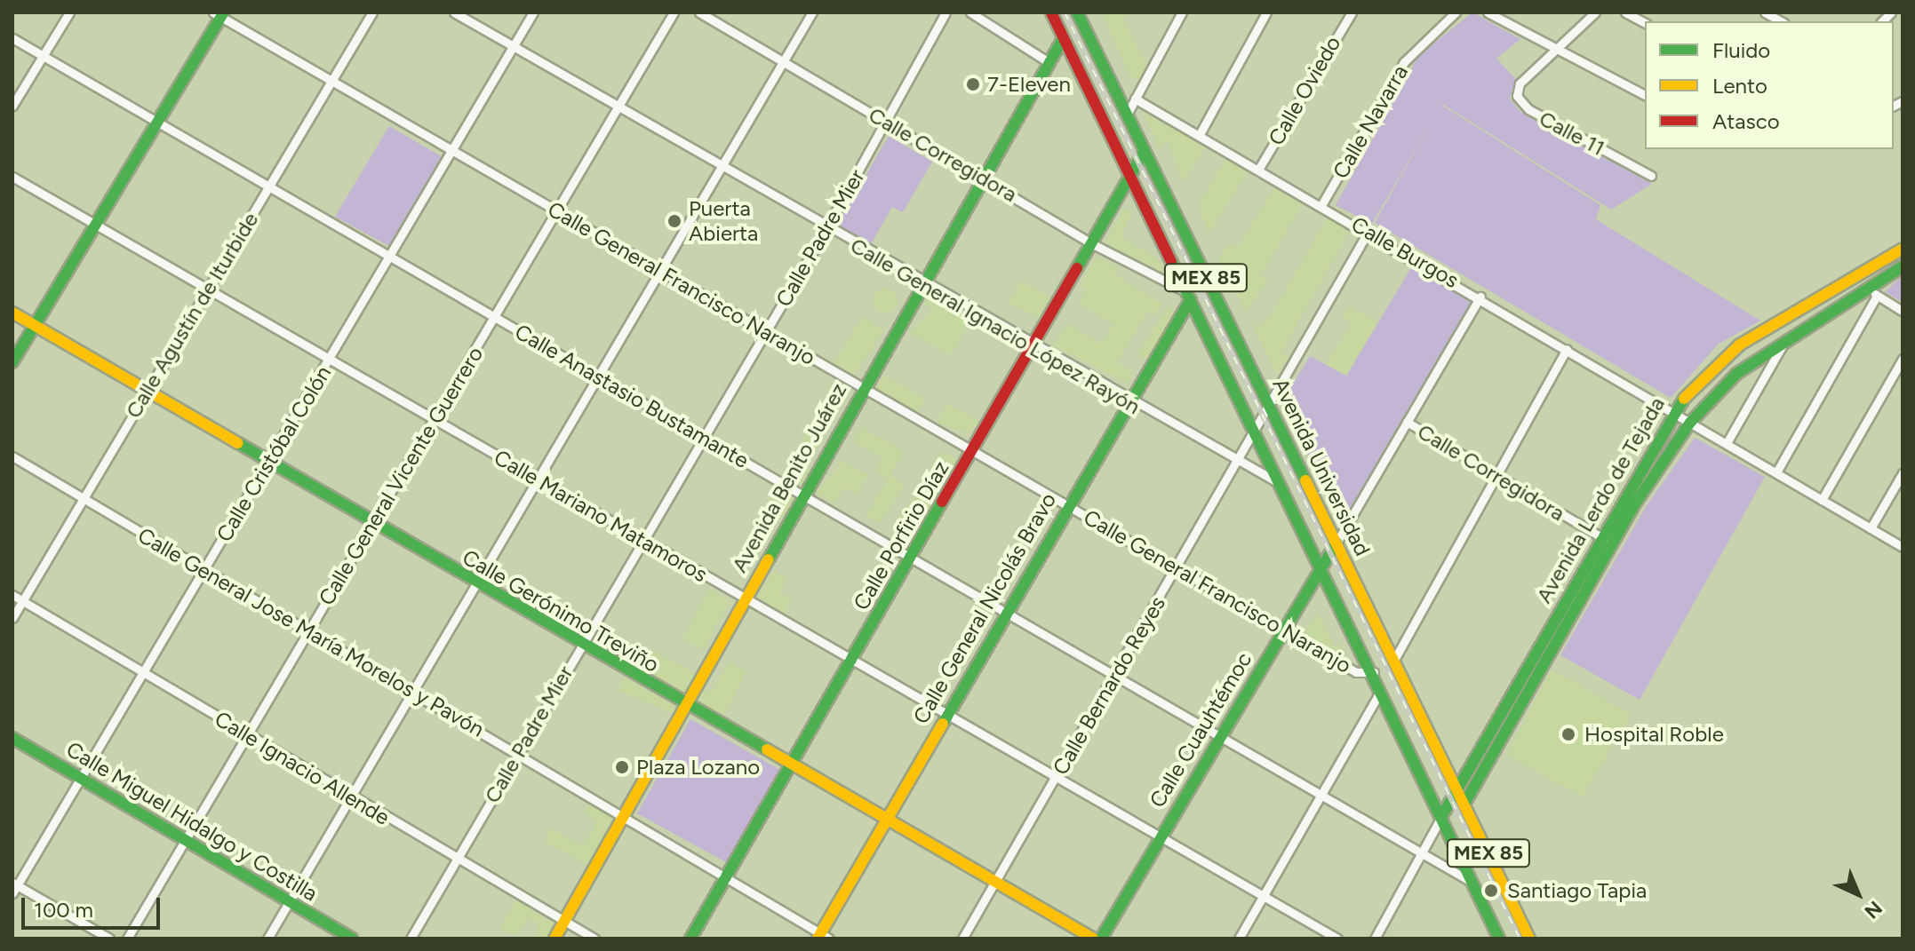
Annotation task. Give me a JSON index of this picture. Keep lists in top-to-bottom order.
{
  "streets": {
    "main road": [
      "MEX 85",
      "Avenida Universidad",
      "Avenida Benito Juárez",
      "Avenida Lerdo de Tejada",
      "Calle Porfirio Díaz",
      "Calle General Nicolás Bravo",
      "Calle Gerónimo Treviño",
      "Calle Cuauhtémoc",
      "Calle Miguel Hidalgo y Costilla"
    ],
    "street": [
      "Calle Oviedo",
      "Calle Navarra",
      "Calle 11",
      "Calle Corregidora",
      "Calle Padre Mier",
      "Calle Burgos",
      "Calle General Francisco Naranjo",
      "Calle Agustín de Iturbide",
      "Calle General Ignacio López Rayón",
      "Calle Anastasio Bustamante",
      "Calle Cristóbal Colón",
      "Calle General Vicente Guerrero",
      "Calle Mariano Matamoros",
      "Calle General Jose María Morelos y Pavón",
      "Calle Bernardo Reyes",
      "Calle Ignacio Allende"
    ]
  },
  "crossings": [
    ["Calle Oviedo", "Calle Burgos"],
    ["Calle Navarra", "Calle Burgos"],
    ["Calle Corregidora", "Calle Padre Mier"],
    ["Calle Corregidora", "Avenida Universidad"],
    ["Calle Corregidora", "Avenida Benito Juárez"],
    ["Calle Corregidora", "Avenida Lerdo de Tejada"],
    ["Calle Corregidora", "Calle Porfirio Díaz"],
    ["Calle Corregidora", "Calle General Nicolás Bravo"],
    ["Calle Padre Mier", "Calle General Francisco Naranjo"],
    ["Calle Padre Mier", "Calle General Ignacio López Rayón"],
    ["Calle Padre Mier", "Calle Anastasio Bustamante"],
    ["Calle Padre Mier", "Calle Mariano Matamoros"],
    ["Calle Padre Mier", "Calle Gerónimo Treviño"],
    ["Calle Padre Mier", "Calle General Jose María Morelos y Pavón"],
    ["Calle Padre Mier", "Calle Ignacio Allende"],
    ["Calle Burgos", "Avenida Lerdo de Tejada"],
    ["Calle Burgos", "Calle Bernardo Reyes"],
    ["Calle General Francisco Naranjo", "Calle Agustín de Iturbide"],
    ["Calle General Francisco Naranjo", "Calle Cristóbal Colón"],
    ["Calle General Francisco Naranjo", "Avenida Universidad"],
    ["Calle General Francisco Naranjo", "Calle General Vicente Guerrero"],
    ["Calle General Francisco Naranjo", "Avenida Benito Juárez"],
    ["Calle General Francisco Naranjo", "Calle Porfirio Díaz"],
    ["Calle General Francisco Naranjo", "Calle General Nicolás Bravo"],
    ["Calle General Francisco Naranjo", "Calle Bernardo Reyes"],
    ["Calle General Francisco Naranjo", "Calle Cuauhtémoc"],
    ["Calle Agustín de Iturbide", "Calle Anastasio Bustamante"],
    ["Calle Agustín de Iturbide", "Calle Mariano Matamoros"],
    ["Calle Agustín de Iturbide", "Calle Gerónimo Treviño"],
    ["Calle Agustín de Iturbide", "Calle General Jose María Morelos y Pavón"],
    ["Calle Agustín de Iturbide", "Calle Ignacio Allende"],
    ["Calle General Ignacio López Rayón", "Calle Cristóbal Colón"],
    ["Calle General Ignacio López Rayón", "Avenida Universidad"],
    ["Calle General Ignacio López Rayón", "Calle General Vicente Guerrero"],
    ["Calle General Ignacio López Rayón", "Avenida Benito Juárez"],
    ["Calle General Ignacio López Rayón", "Calle Porfirio Díaz"],
    ["Calle General Ignacio López Rayón", "Calle General Nicolás Bravo"],
    ["Calle General Ignacio López Rayón", "Calle Bernardo Reyes"],
    ["Calle Anastasio Bustamante", "Calle Cristóbal Colón"],
    ["Calle Anastasio Bustamante", "Avenida Universidad"],
    ["Calle Anastasio Bustamante", "Calle General Vicente Guerrero"],
    ["Calle Anastasio Bustamante", "Avenida Benito Juárez"],
    ["Calle Anastasio Bustamante", "Calle Porfirio Díaz"],
    ["Calle Anastasio Bustamante", "Calle General Nicolás Bravo"],
    ["Calle Anastasio Bustamante", "Calle Bernardo Reyes"],
    ["Calle Anastasio Bustamante", "Calle Cuauhtémoc"],
    ["Calle Cristóbal Colón", "Calle Mariano Matamoros"],
    ["Calle Cristóbal Colón", "Calle Gerónimo Treviño"],
    ["Calle Cristóbal Colón", "Calle General Jose María Morelos y Pavón"],
    ["Calle Cristóbal Colón", "Calle Ignacio Allende"],
    ["Calle Cristóbal Colón", "Calle Miguel Hidalgo y Costilla"],
    ["Avenida Universidad", "Avenida Benito Juárez"],
    ["Avenida Universidad", "Avenida Lerdo de Tejada"],
    ["Avenida Universidad", "Calle Porfirio Díaz"],
    ["Avenida Universidad", "Calle General Nicolás Bravo"],
    ["Avenida Universidad", "Calle Bernardo Reyes"],
    ["Avenida Universidad", "Calle Cuauhtémoc"],
    ["Calle General Vicente Guerrero", "Calle Mariano Matamoros"],
    ["Calle General Vicente Guerrero", "Calle Gerónimo Treviño"],
    ["Calle General Vicente Guerrero", "Calle General Jose María Morelos y Pavón"],
    ["Calle General Vicente Guerrero", "Calle Ignacio Allende"],
    ["Calle General Vicente Guerrero", "Calle Miguel Hidalgo y Costilla"],
    ["Avenida Benito Juárez", "Calle Mariano Matamoros"],
    ["Avenida Benito Juárez", "Calle Gerónimo Treviño"],
    ["Avenida Benito Juárez", "Calle General Jose María Morelos y Pavón"],
    ["Avenida Benito Juárez", "Calle Ignacio Allende"],
    ["Calle Mariano Matamoros", "Calle Porfirio Díaz"],
    ["Calle Mariano Matamoros", "Calle General Nicolás Bravo"],
    ["Calle Mariano Matamoros", "Calle Bernardo Reyes"],
    ["Calle Mariano Matamoros", "Calle Cuauhtémoc"],
    ["Calle Porfirio Díaz", "Calle Gerónimo Treviño"],
    ["Calle Porfirio Díaz", "Calle General Jose María Morelos y Pavón"],
    ["Calle General Nicolás Bravo", "Calle Gerónimo Treviño"],
    ["Calle General Nicolás Bravo", "Calle General Jose María Morelos y Pavón"],
    ["Calle Gerónimo Treviño", "Calle Bernardo Reyes"]
  ],
  "places": [
    "7-Eleven",
    "Puerta Abierta",
    "Hospital Roble",
    "Plaza Lozano",
    "Santiago Tapia"
  ],
  "legend": ["Fluido", "Lento", "Atasco"],
  "scale_bar": "100 m",
  "north": "bottom right"
}
